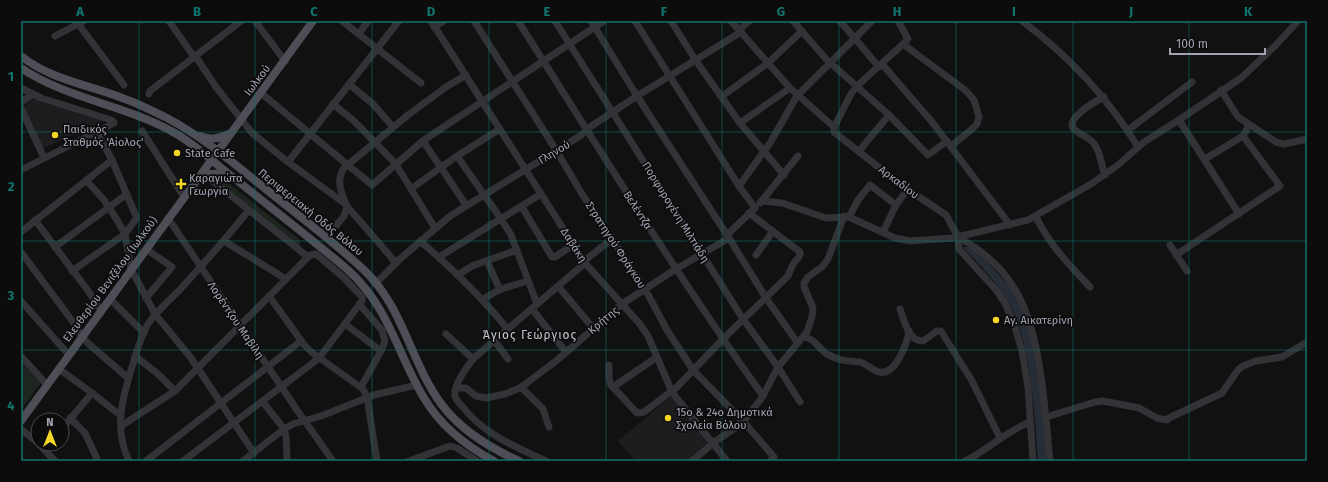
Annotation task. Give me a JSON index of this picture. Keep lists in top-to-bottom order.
{
  "streets": {
    "main road": ["Ιωλκού", "Περιφερειακή Οδός Βόλου", "Ελευθερίου Βενιζέλου (Ιωλκού)"],
    "street": [
      "Γληνού",
      "Αρκαδίου",
      "Βελέντζα",
      "Πορφυρογένη Μιλτιάδη",
      "Δαβάκη",
      "Στρατηγού Φράγκου",
      "Λορέντζου Μαβίλη",
      "Κρήτης"
    ]
  },
  "crossings": [
    ["Ιωλκού", "Περιφερειακή Οδός Βόλου"],
    ["Ιωλκού", "Ελευθερίου Βενιζέλου (Ιωλκού)"],
    ["Γληνού", "Αρκαδίου"],
    ["Γληνού", "Βελέντζα"],
    ["Γληνού", "Περιφερειακή Οδός Βόλου"],
    ["Γληνού", "Πορφυρογένη Μιλτιάδη"],
    ["Γληνού", "Δαβάκη"],
    ["Γληνού", "Στρατηγού Φράγκου"],
    ["Βελέντζα", "Κρήτης"],
    ["Περιφερειακή Οδός Βόλου", "Ελευθερίου Βενιζέλου (Ιωλκού)"],
    ["Πορφυρογένη Μιλτιάδη", "Κρήτης"],
    ["Δαβάκη", "Κρήτης"],
    ["Στρατηγού Φράγκου", "Κρήτης"],
    ["Ελευθερίου Βενιζέλου (Ιωλκού)", "Λορέντζου Μαβίλη"]
  ],
  "districts": ["Άγιος Γεώργιος"],
  "places": {
    "other": [
      "Παιδικός Σταθμός 'Αίολος'",
      "State Cafe",
      "Αγ. Αικατερίνη",
      "15ο & 24ο Δημοτικά Σχολεία Βόλου"
    ],
    "health": ["Καραγιώτα Γεωργία"]
  },
  "scale_bar": "100 m",
  "north": "top",
  "grid": {
    "columns": [
      "A",
      "B",
      "C",
      "D",
      "E",
      "F",
      "G",
      "H",
      "I",
      "J",
      "K"
    ],
    "rows": [
      "1",
      "2",
      "3",
      "4"
    ]
  }
}
